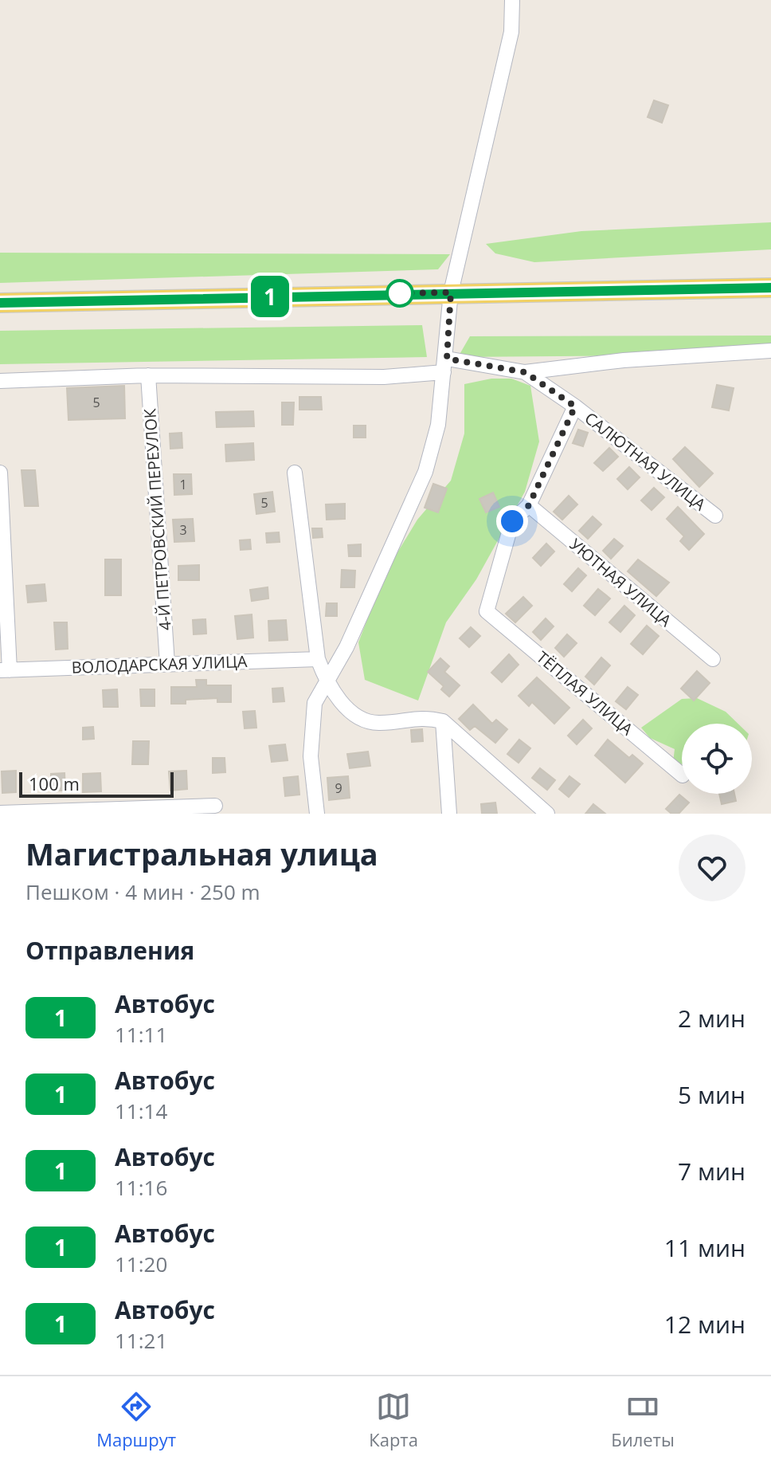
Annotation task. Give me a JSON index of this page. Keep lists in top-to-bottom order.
{
  "streets": {
    "street": [
      "САЛЮТНАЯ УЛИЦА",
      "4-Й ПЕТРОВСКИЙ ПЕРЕУЛОК",
      "УЮТНАЯ УЛИЦА",
      "ВОЛОДАРСКАЯ УЛИЦА",
      "ТЁПЛАЯ УЛИЦА"
    ]
  },
  "crossings": [
    ["4-Й ПЕТРОВСКИЙ ПЕРЕУЛОК", "ВОЛОДАРСКАЯ УЛИЦА"],
    ["УЮТНАЯ УЛИЦА", "ТЁПЛАЯ УЛИЦА"]
  ],
  "lines": ["bus line 1"],
  "house_numbers": [
    "5",
    "1",
    "5",
    "3",
    "9"
  ],
  "scale_bar": "100 m",
  "page": {
    "on_map": "1",
    "scale": "100 m",
    "heading": [
      ["Магистральная улица", "Пешком · 4 мин · 250 m"],
      "Отправления"
    ],
    "list": [
      {
        "mark": "1",
        "name": "Автобус",
        "note": "11:11",
        "value": "2 мин"
      },
      {
        "mark": "1",
        "name": "Автобус",
        "note": "11:14",
        "value": "5 мин"
      },
      {
        "mark": "1",
        "name": "Автобус",
        "note": "11:16",
        "value": "7 мин"
      },
      {
        "mark": "1",
        "name": "Автобус",
        "note": "11:20",
        "value": "11 мин"
      },
      {
        "mark": "1",
        "name": "Автобус",
        "note": "11:21",
        "value": "12 мин"
      }
    ],
    "tabs": ["Маршрут", "Карта", "Билеты"]
  }
}
